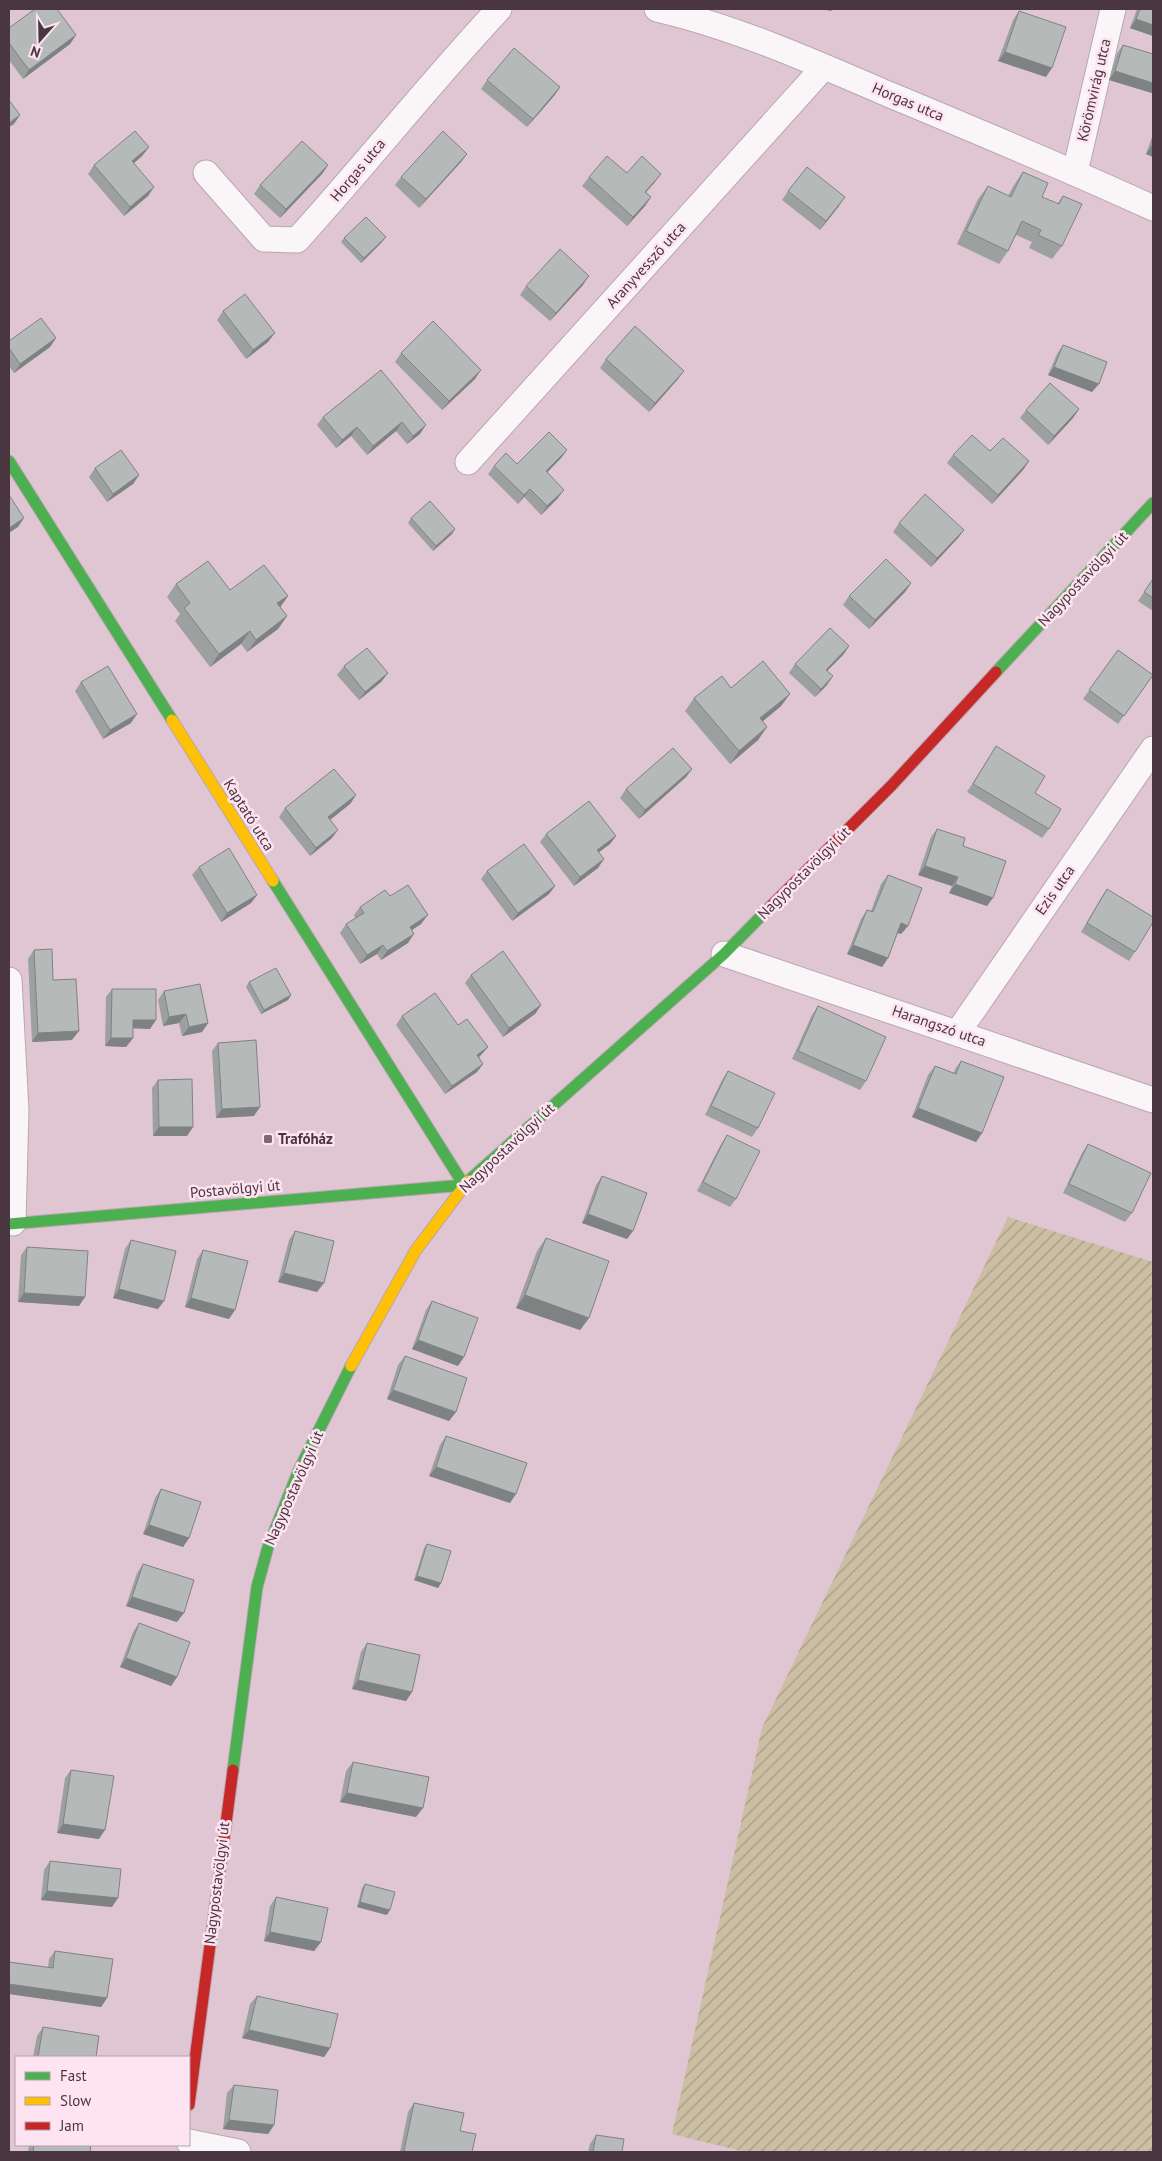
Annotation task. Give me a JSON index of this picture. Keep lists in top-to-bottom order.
{
  "streets": {
    "street": [
      "Körömvirág utca",
      "Horgas utca",
      "Aranyvessző utca",
      "Nagypostavölgyi út",
      "Kaptató utca",
      "Ezis utca",
      "Harangszó utca",
      "Postavölgyi út"
    ]
  },
  "crossings": [
    ["Körömvirág utca", "Horgas utca"],
    ["Horgas utca", "Aranyvessző utca"],
    ["Nagypostavölgyi út", "Kaptató utca"],
    ["Nagypostavölgyi út", "Harangszó utca"],
    ["Nagypostavölgyi út", "Postavölgyi út"],
    ["Kaptató utca", "Postavölgyi út"],
    ["Ezis utca", "Harangszó utca"]
  ],
  "places": {
    "transit": ["Trafóház"]
  },
  "legend": ["Fast", "Slow", "Jam"],
  "north": "bottom"
}
